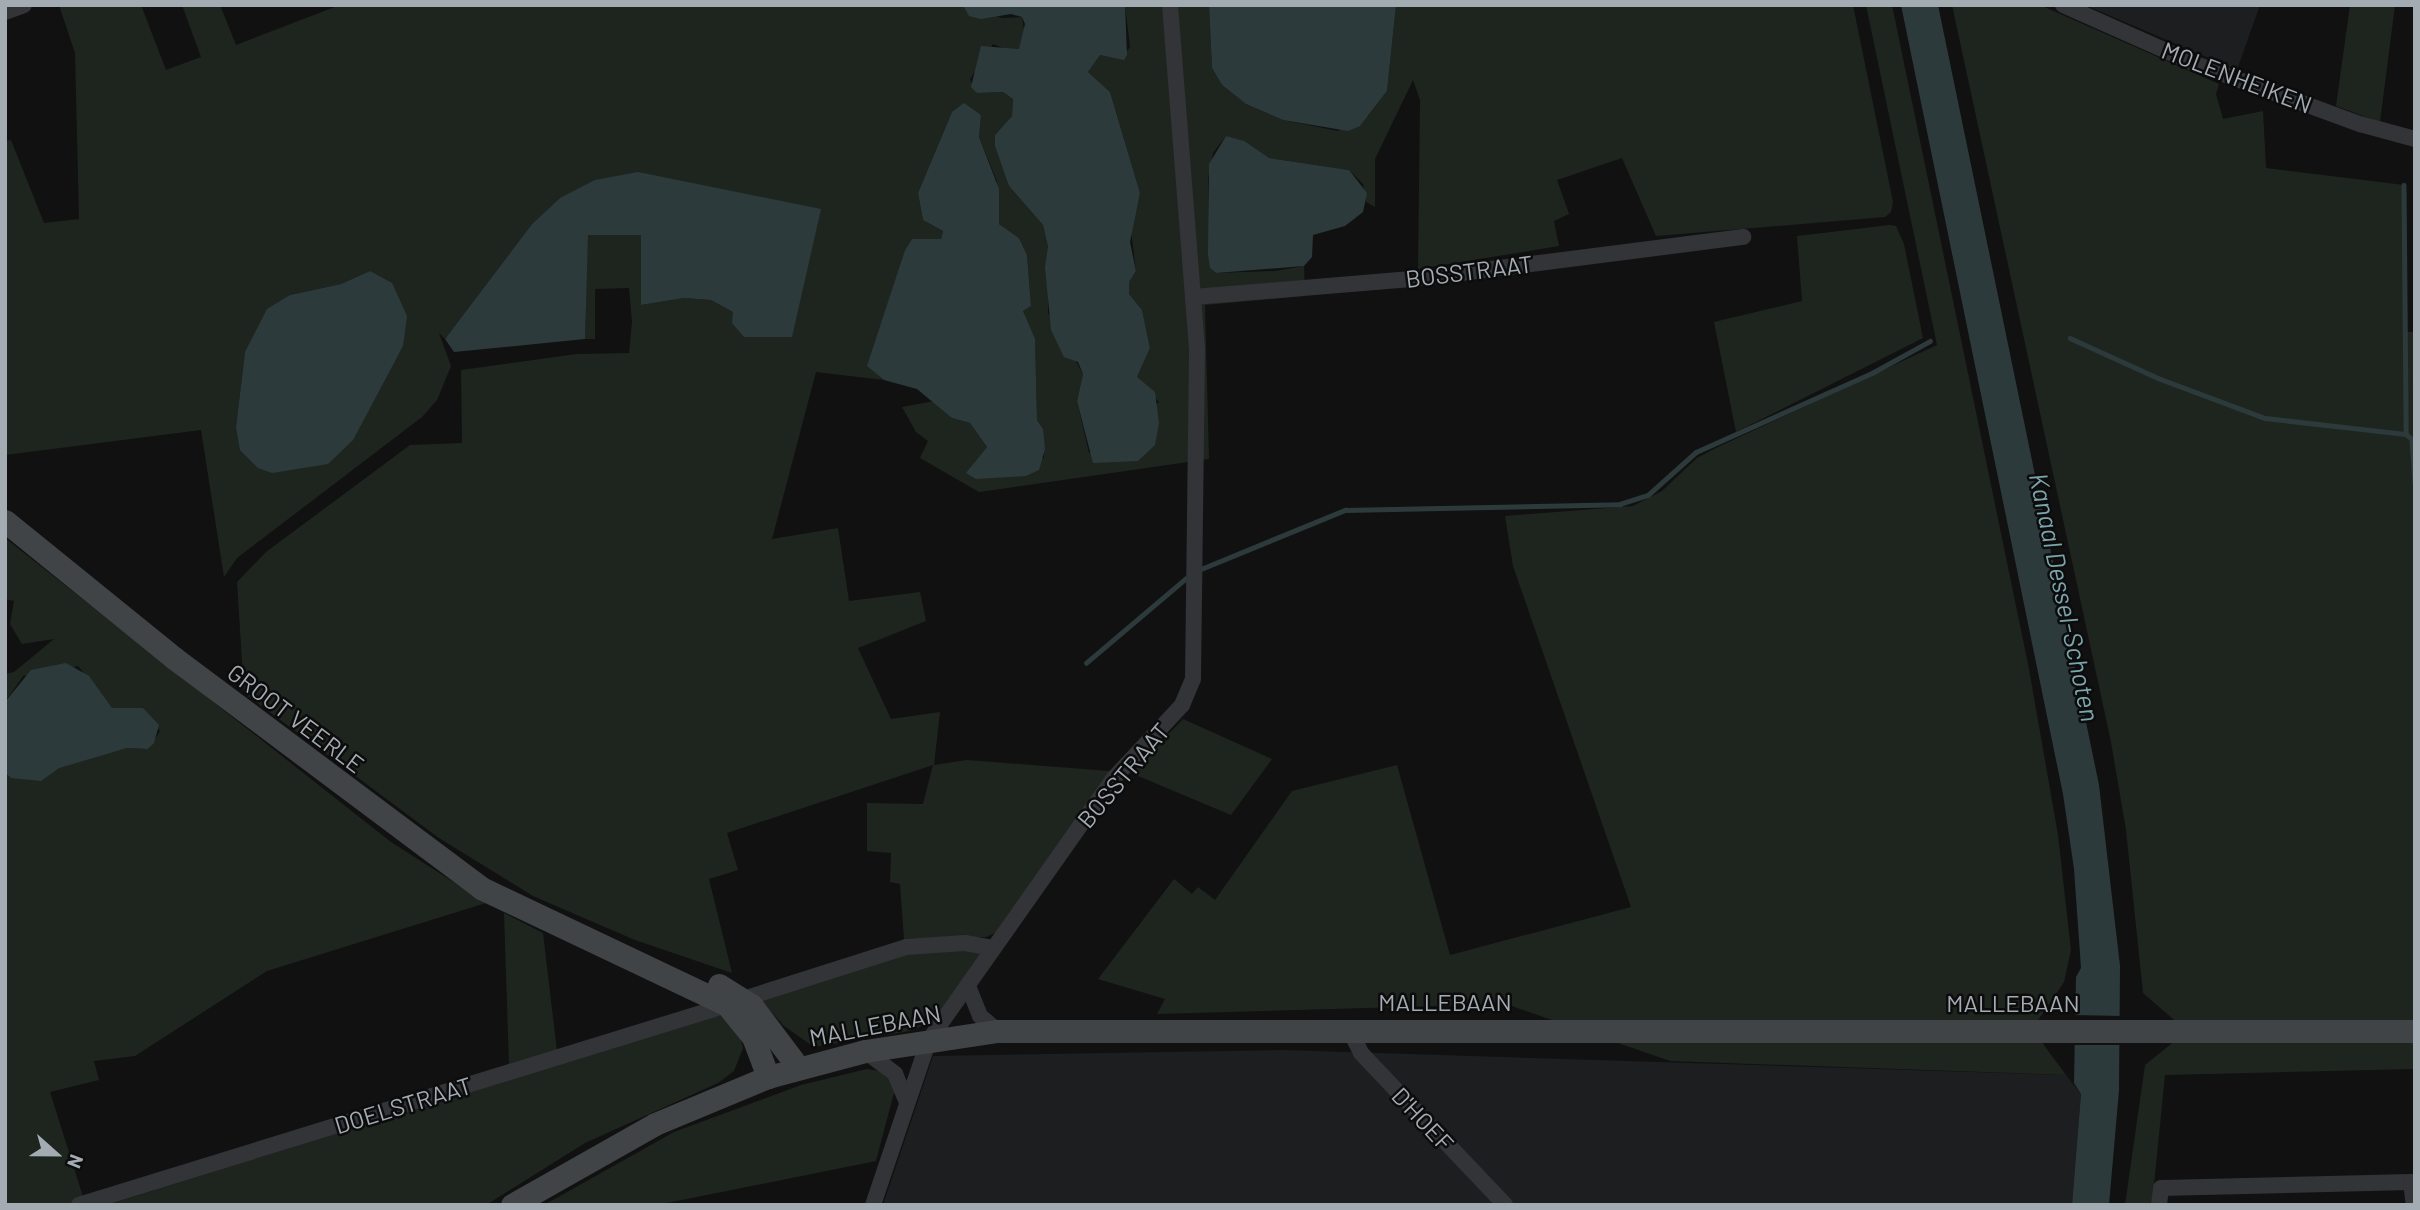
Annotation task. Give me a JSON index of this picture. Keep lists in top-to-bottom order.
{
  "streets": {
    "main road": ["GROOT VEERLE", "MALLEBAAN"],
    "street": [
      "MOLENHEIKEN",
      "BOSSTRAAT",
      "DOELSTRAAT",
      "D'HOEF"
    ]
  },
  "crossings": [
    ["BOSSTRAAT", "MALLEBAAN"],
    ["BOSSTRAAT", "DOELSTRAAT"],
    ["GROOT VEERLE", "MALLEBAAN"],
    ["GROOT VEERLE", "DOELSTRAAT"],
    ["MALLEBAAN", "D'HOEF"]
  ],
  "water": ["Kanaal Dessel-Schoten"],
  "north": "right"
}
